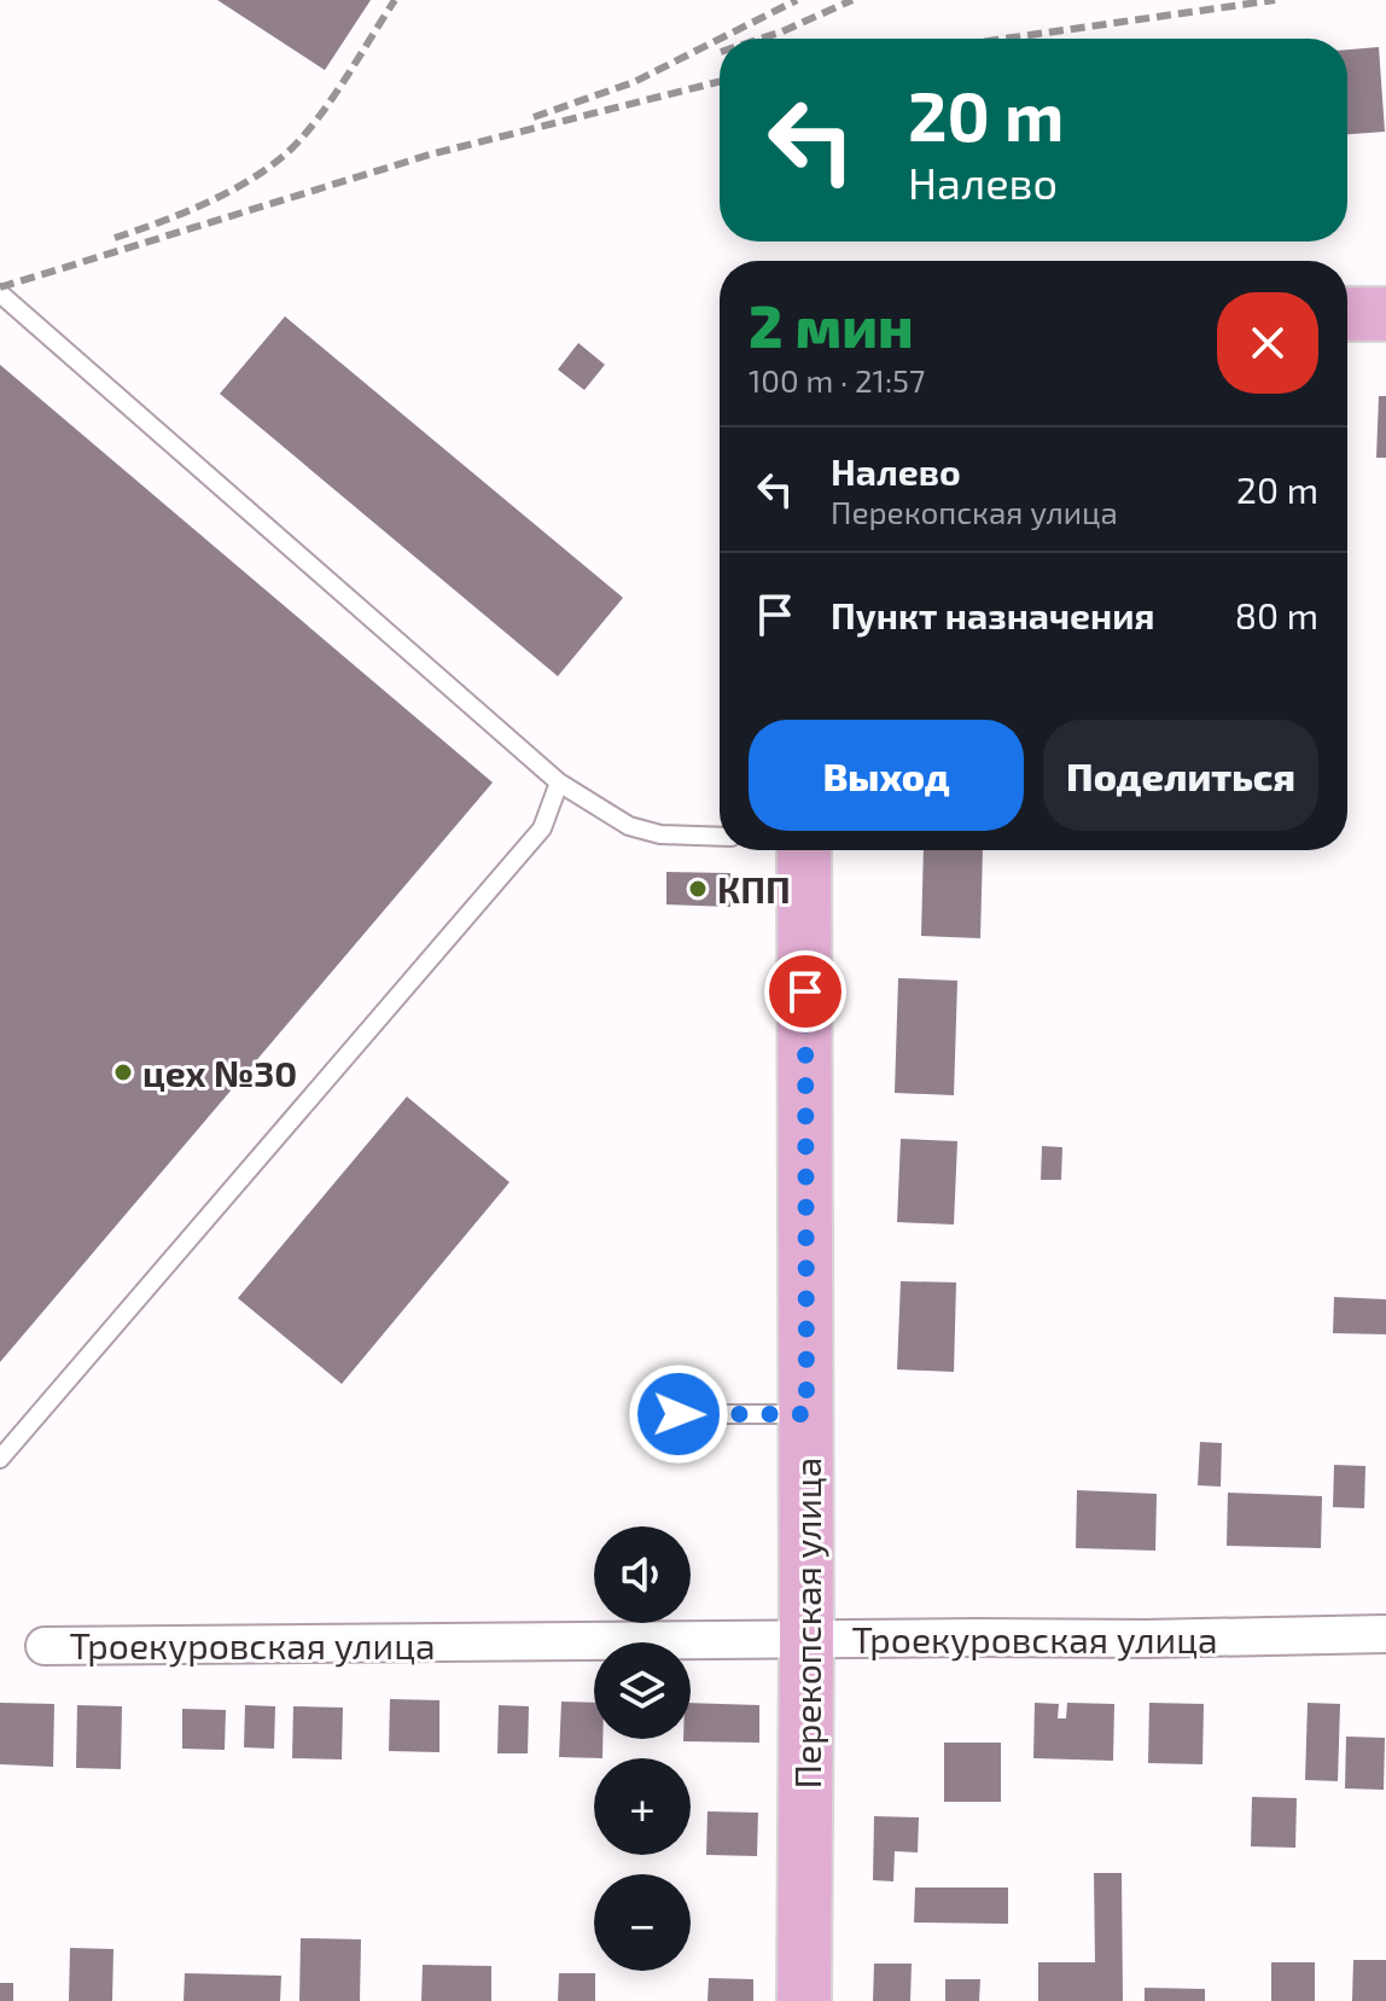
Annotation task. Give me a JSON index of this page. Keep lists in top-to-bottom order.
{
  "streets": {
    "main road": ["Перекопская улица"],
    "street": ["Троекуровская улица"]
  },
  "crossings": [
    ["Перекопская улица", "Троекуровская улица"]
  ],
  "places": ["КПП", "цех №30"],
  "page": {
    "turn": ["20 m", "Налево"],
    "heading": ["2 мин", "100 m · 21:57"],
    "list": [
      {
        "name": "Налево",
        "note": "Перекопская улица",
        "value": "20 m"
      },
      {
        "name": "Пункт назначения",
        "value": "80 m"
      }
    ],
    "buttons": ["Выход", "Поделиться"],
    "map_buttons": ["+", "−"]
  }
}
